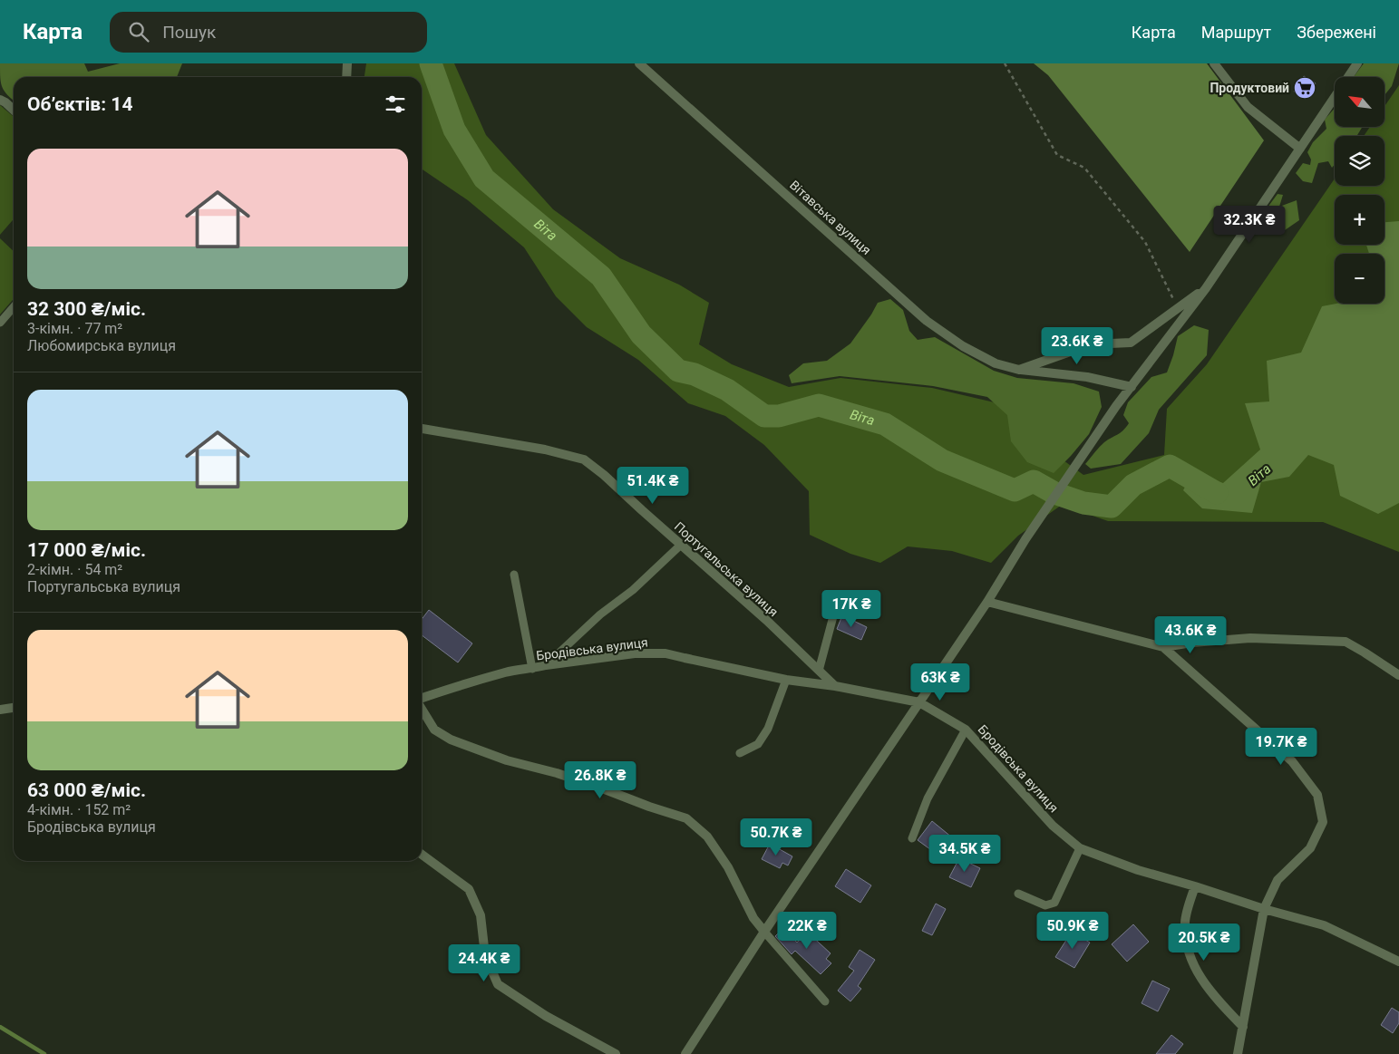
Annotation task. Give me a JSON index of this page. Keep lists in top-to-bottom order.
{
  "streets": {
    "street": ["Вітавська вулиця", "Португальська вулиця", "Бродівська вулиця"]
  },
  "crossings": [
    ["Португальська вулиця", "Бродівська вулиця"]
  ],
  "water": ["Віта"],
  "places": {
    "supermarket": ["Продуктовий"]
  },
  "north": "top left",
  "page": {
    "header": "Карта",
    "search": "Пошук",
    "nav": ["Карта", "Маршрут", "Збережені"],
    "map_buttons": ["+", "−"],
    "heading": "Об’єктів: 14",
    "list": [
      {
        "name": "32 300 ₴/міс.",
        "note": "3-кімн. · 77 m² · Любомирська вулиця"
      },
      {
        "name": "17 000 ₴/міс.",
        "note": "2-кімн. · 54 m² · Португальська вулиця"
      },
      {
        "name": "63 000 ₴/міс.",
        "note": "4-кімн. · 152 m² · Бродівська вулиця"
      }
    ],
    "price": [
      "32.3K ₴",
      "23.6K ₴",
      "51.4K ₴",
      "17K ₴",
      "43.6K ₴",
      "63K ₴",
      "19.7K ₴",
      "26.8K ₴",
      "50.7K ₴",
      "34.5K ₴",
      "22K ₴",
      "50.9K ₴",
      "20.5K ₴",
      "24.4K ₴"
    ]
  }
}
